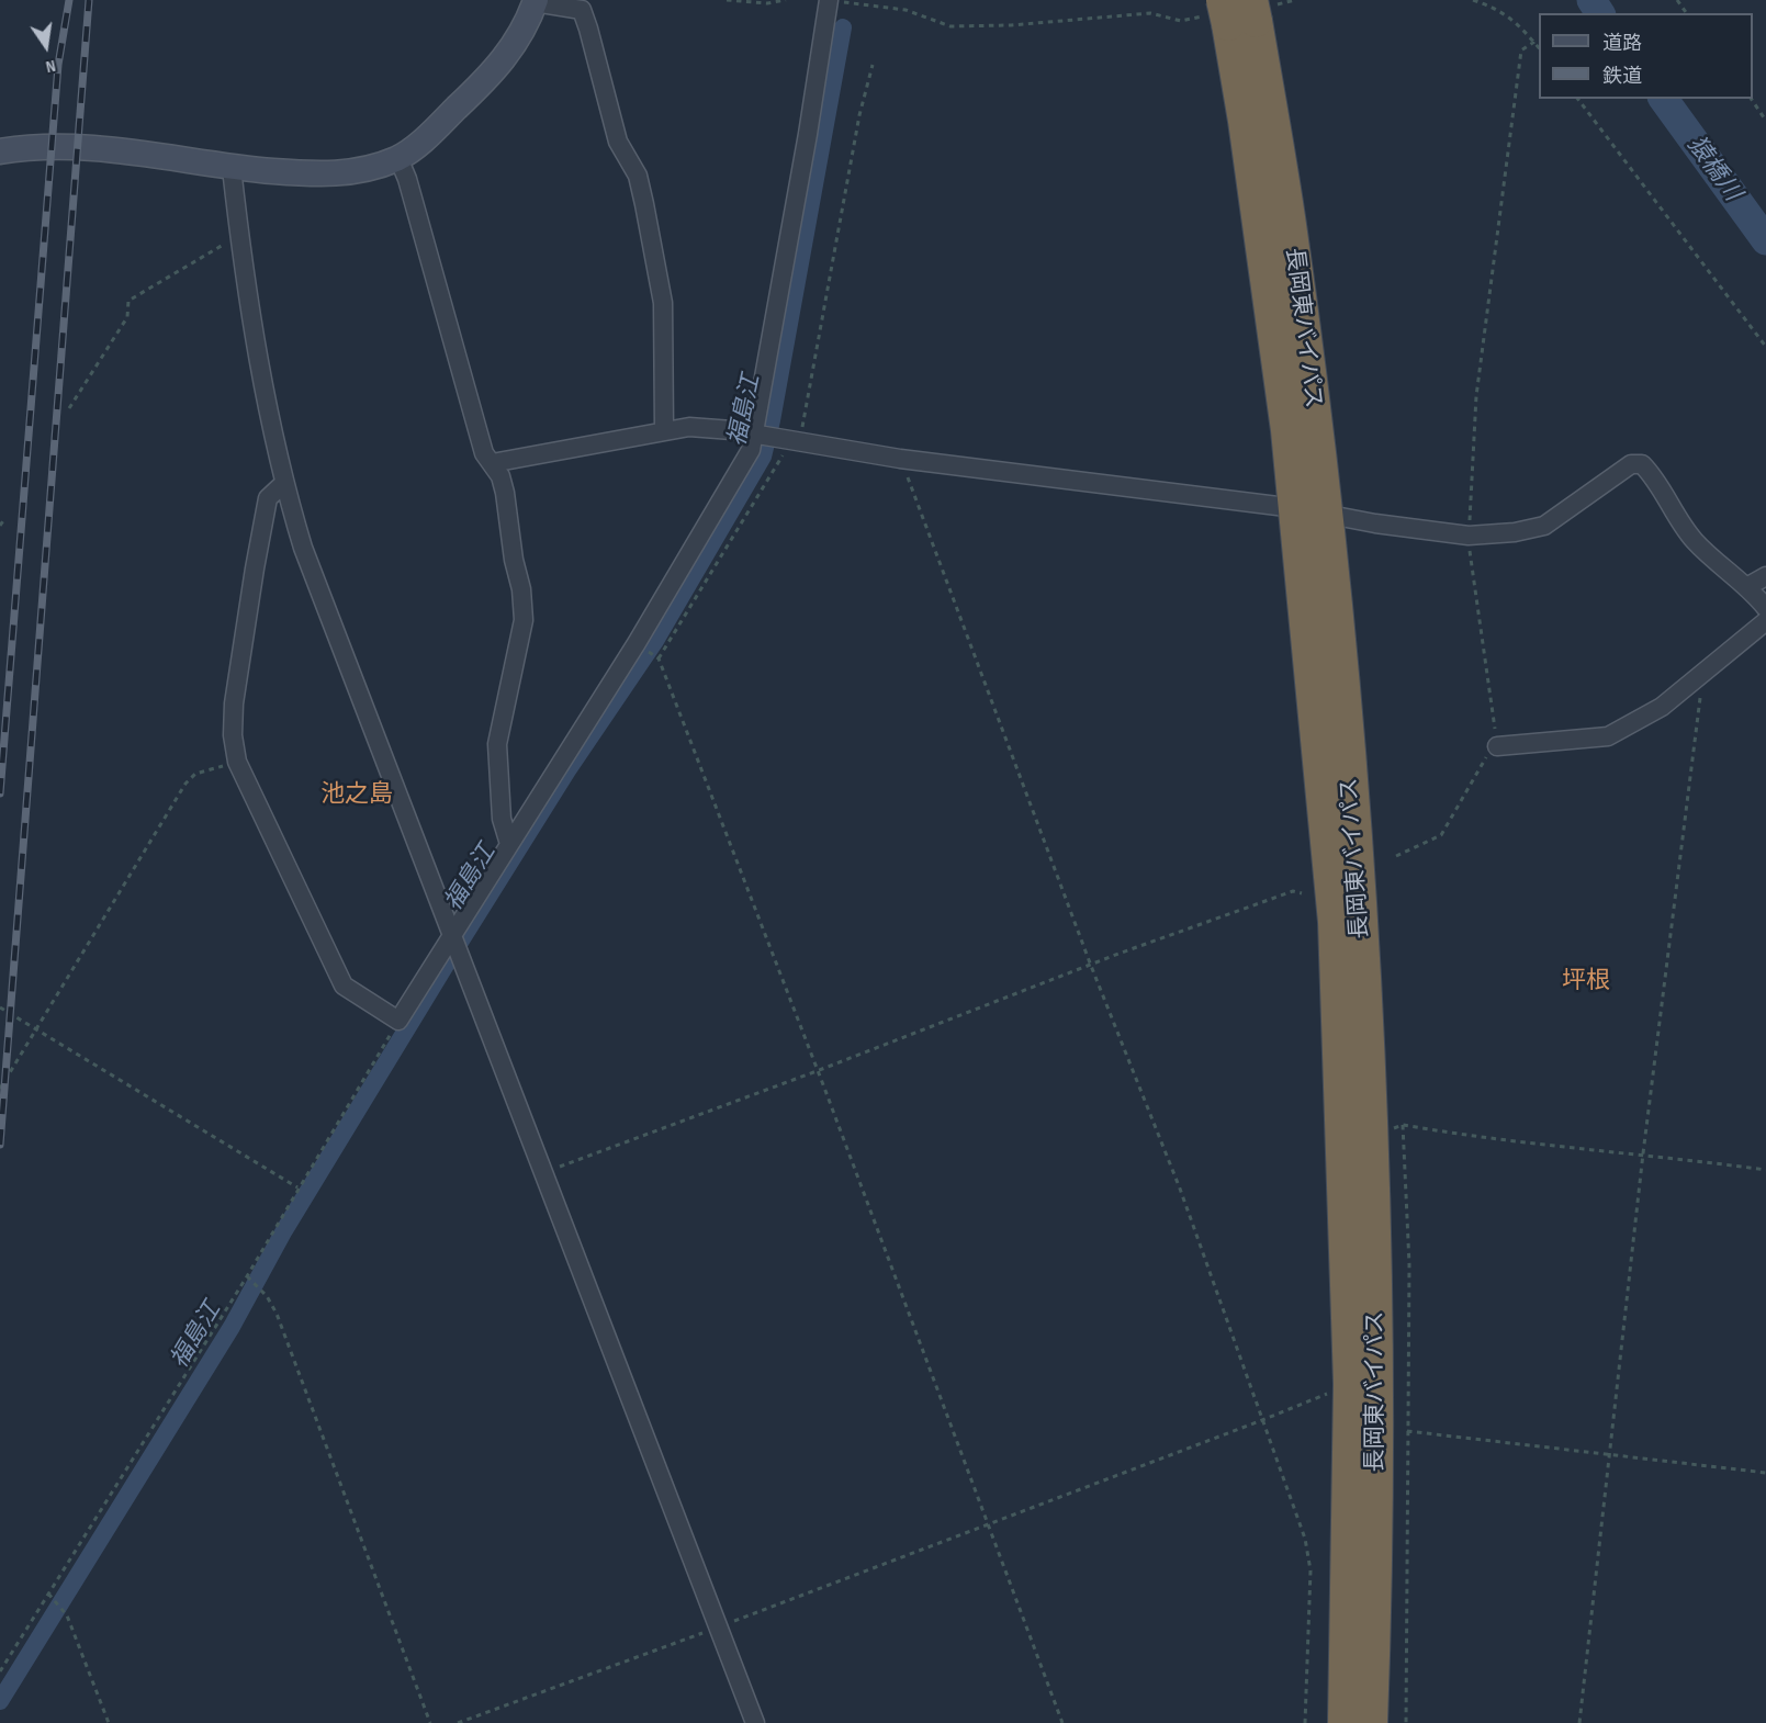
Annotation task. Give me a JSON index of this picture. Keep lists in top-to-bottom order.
{
  "streets": {
    "highway": ["長岡東バイパス"]
  },
  "districts": ["池之島", "坪根"],
  "water": ["猿橋川", "福島江"],
  "legend": ["道路", "鉄道"],
  "north": "bottom"
}
